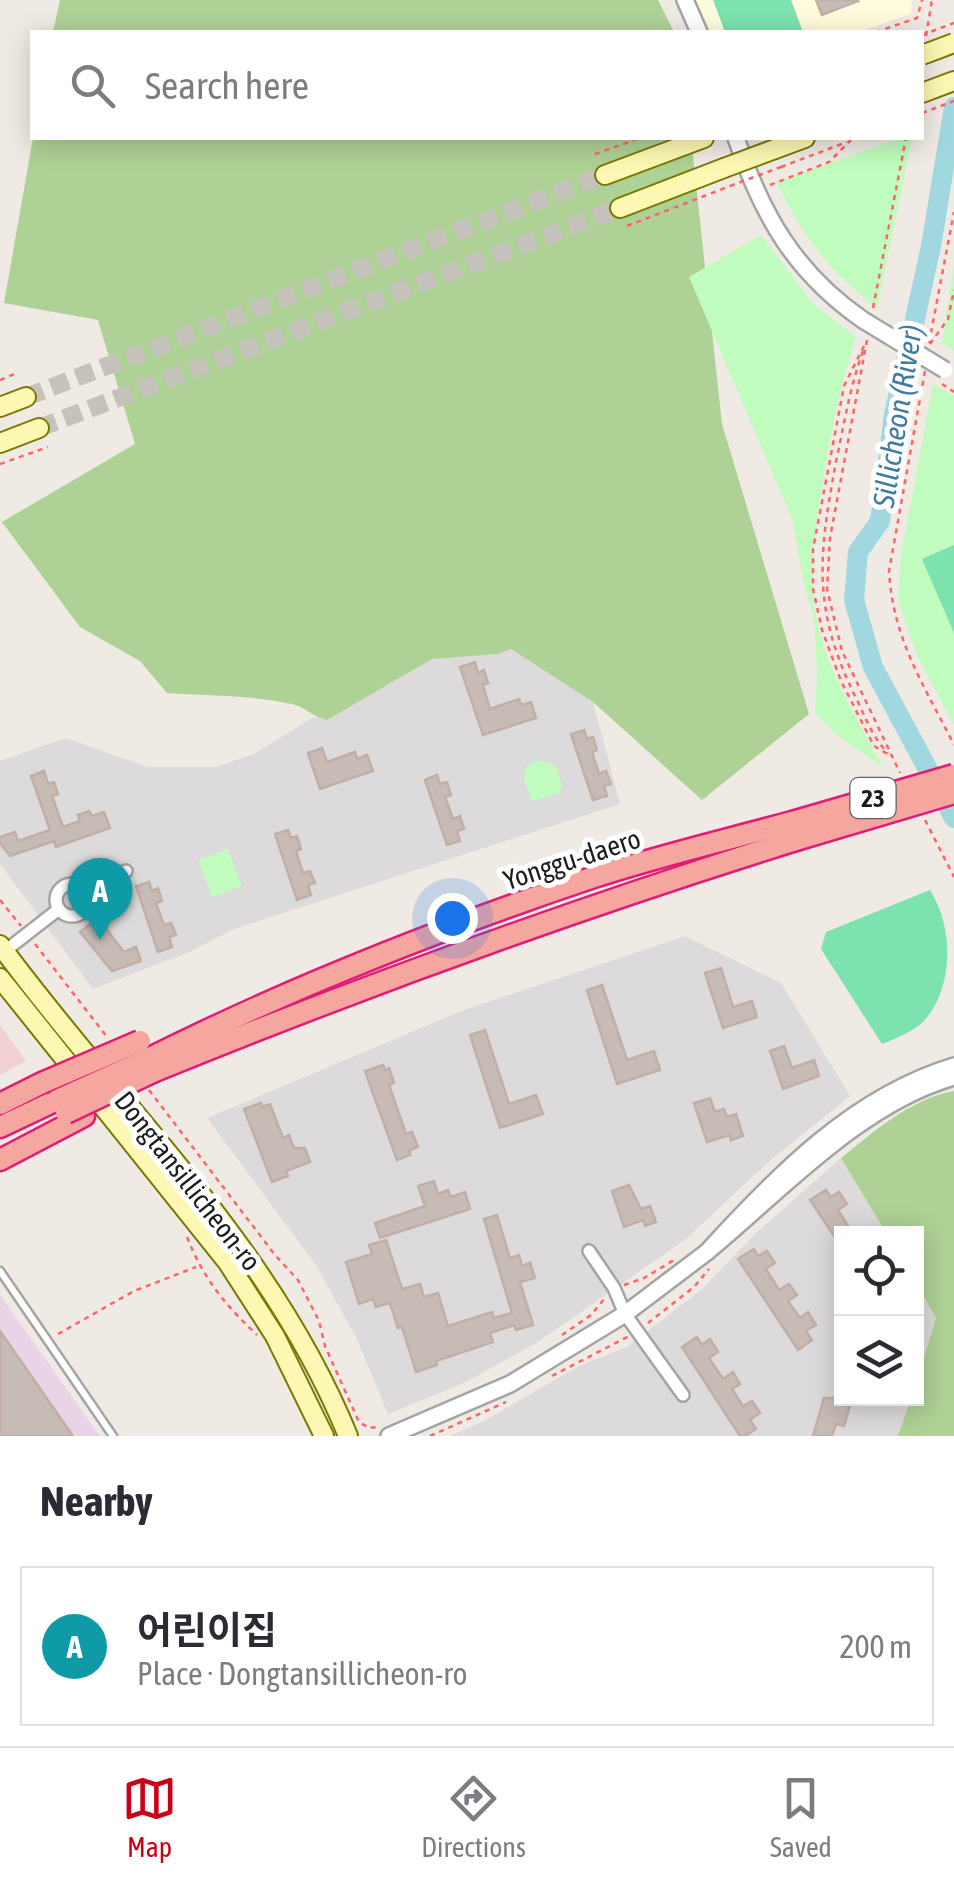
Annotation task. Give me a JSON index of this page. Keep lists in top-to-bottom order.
{
  "streets": {
    "highway": ["23", "Yonggu-daero"],
    "main road": ["Dongtansillicheon-ro"]
  },
  "water": ["Sillicheon (River)"],
  "page": {
    "search": "Search here",
    "pins": "A",
    "heading": "Nearby",
    "list": [
      {
        "mark": "A",
        "name": "어린이집",
        "note": "Place · Dongtansillicheon-ro",
        "value": "200 m"
      }
    ],
    "nav": ["Map", "Directions", "Saved"]
  }
}
